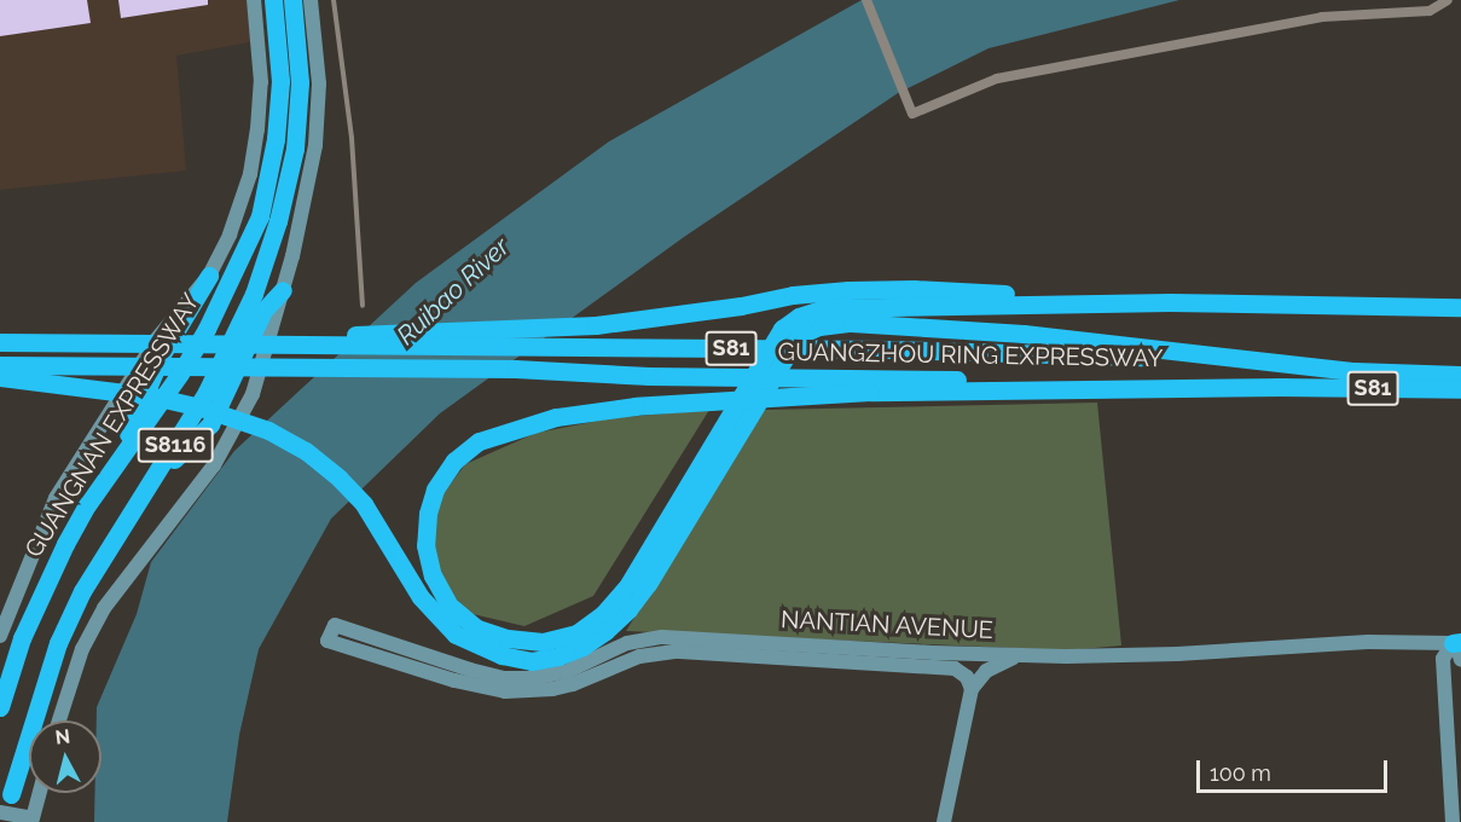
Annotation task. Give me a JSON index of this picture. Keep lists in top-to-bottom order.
{
  "streets": {
    "highway": [
      "S81",
      "GUANGZHOU RING EXPRESSWAY",
      "GUANGNAN EXPRESSWAY",
      "S8116"
    ],
    "street": ["NANTIAN AVENUE"]
  },
  "water": ["Ruibao River"],
  "scale_bar": "100 m",
  "north": "top"
}
